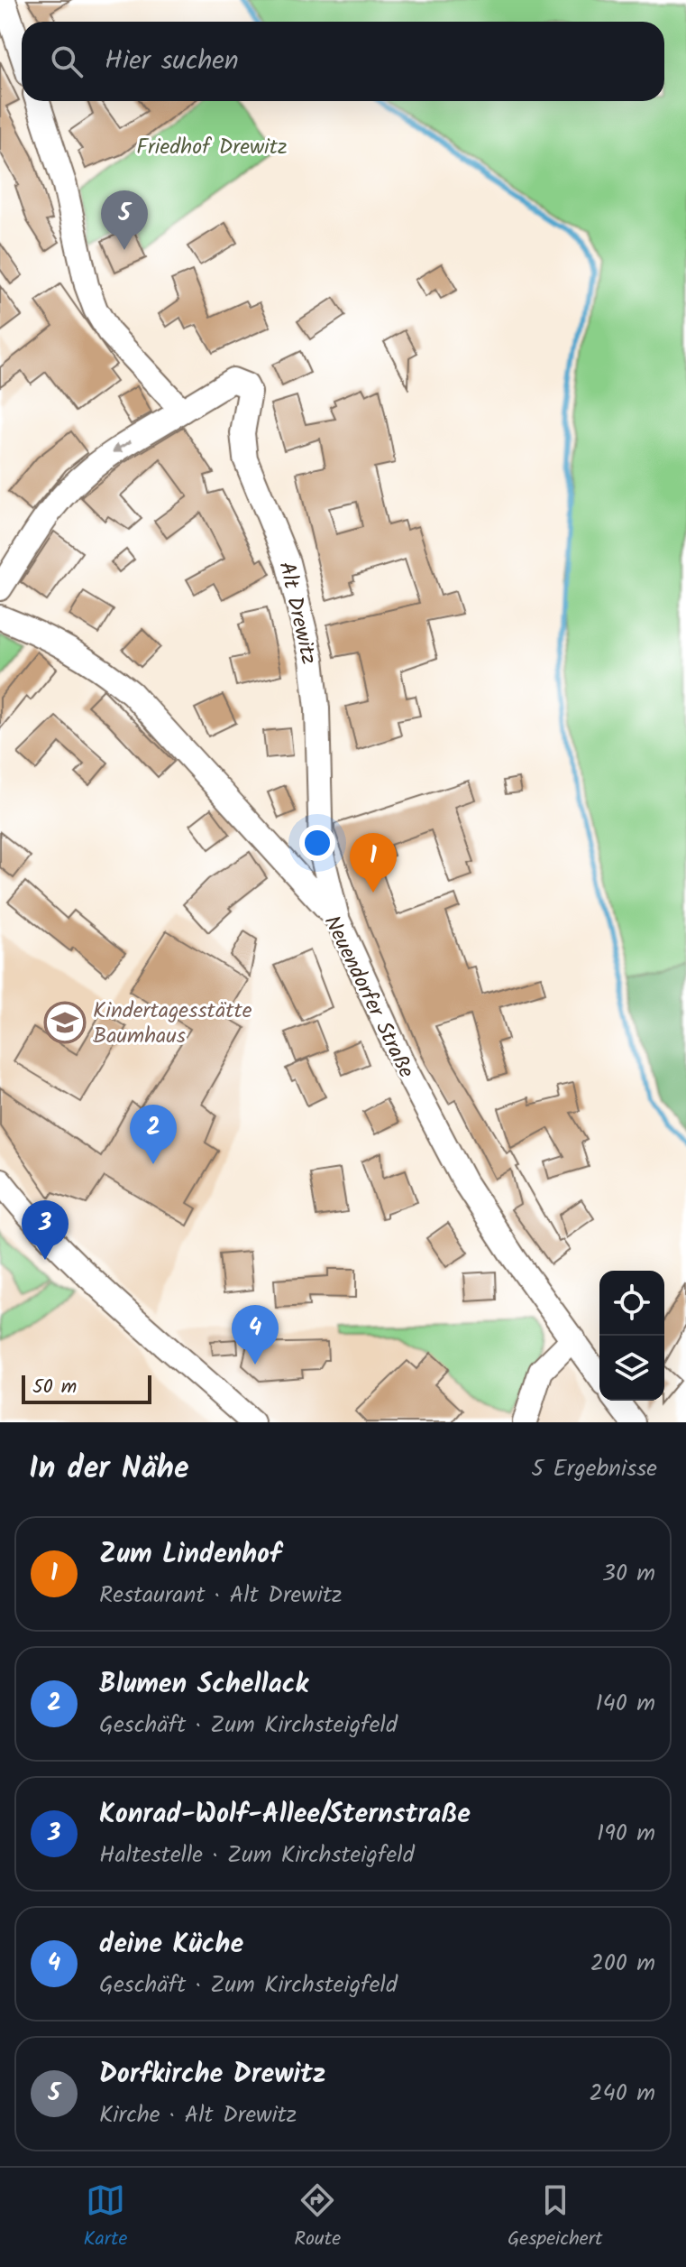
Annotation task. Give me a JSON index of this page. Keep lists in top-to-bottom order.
{
  "streets": {
    "street": ["Alt Drewitz", "Neuendorfer Straße"]
  },
  "crossings": [
    ["Alt Drewitz", "Neuendorfer Straße"]
  ],
  "parks": ["Friedhof Drewitz"],
  "places": {
    "school or university": ["Kindertagesstätte Baumhaus"]
  },
  "scale_bar": "50 m",
  "page": {
    "search": "Hier suchen",
    "pins": [
      "5",
      "1",
      "2",
      "3",
      "4"
    ],
    "scale": "50 m",
    "heading": ["In der Nähe", "5 Ergebnisse"],
    "list": [
      {
        "mark": "1",
        "name": "Zum Lindenhof",
        "note": "Restaurant · Alt Drewitz",
        "value": "30 m"
      },
      {
        "mark": "2",
        "name": "Blumen Schellack",
        "note": "Geschäft · Zum Kirchsteigfeld",
        "value": "140 m"
      },
      {
        "mark": "3",
        "name": "Konrad-Wolf-Allee/Sternstraße",
        "note": "Haltestelle · Zum Kirchsteigfeld",
        "value": "190 m"
      },
      {
        "mark": "4",
        "name": "deine Küche",
        "note": "Geschäft · Zum Kirchsteigfeld",
        "value": "200 m"
      },
      {
        "mark": "5",
        "name": "Dorfkirche Drewitz",
        "note": "Kirche · Alt Drewitz",
        "value": "240 m"
      }
    ],
    "nav": ["Karte", "Route", "Gespeichert"]
  }
}
